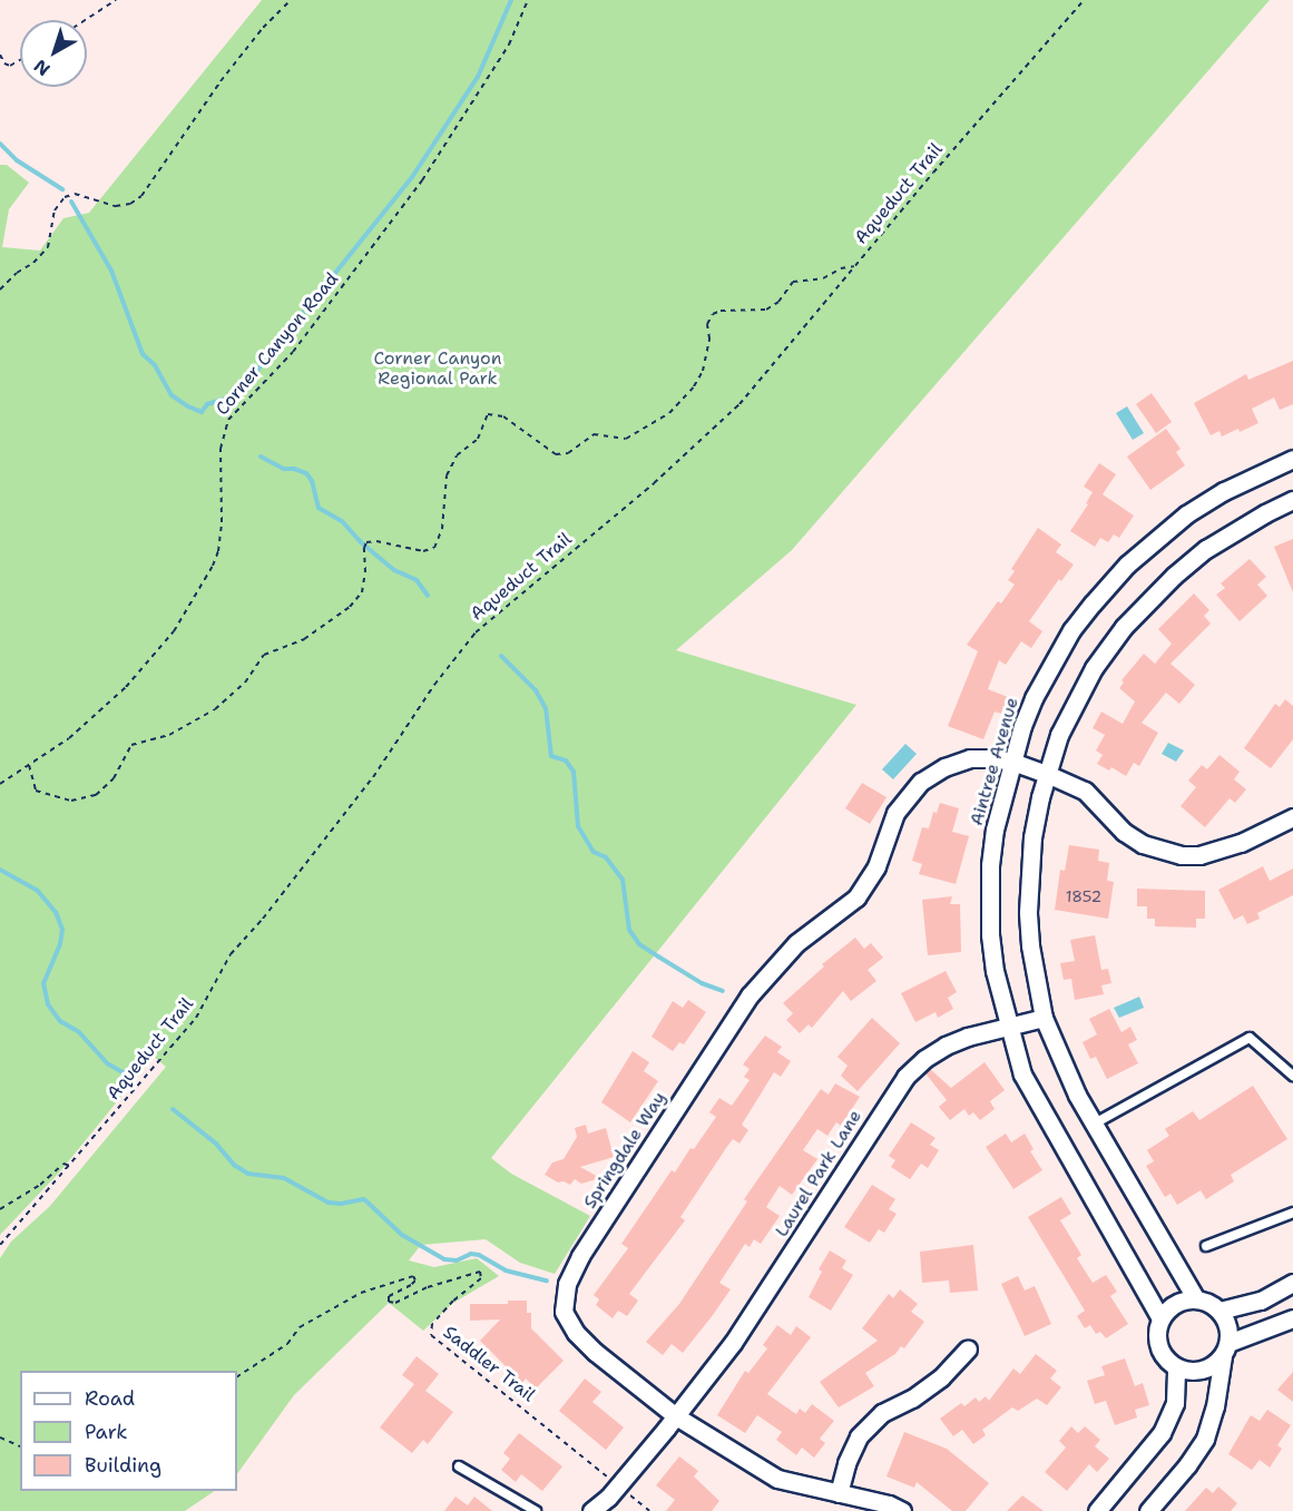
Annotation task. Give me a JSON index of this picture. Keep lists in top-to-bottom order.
{
  "streets": {
    "street": ["Aintree Avenue", "Springdale Way", "Laurel Park Lane"],
    "path": ["Aqueduct Trail", "Corner Canyon Road", "Saddler Trail"]
  },
  "crossings": [
    ["Aintree Avenue", "Springdale Way"],
    ["Aintree Avenue", "Laurel Park Lane"],
    ["Springdale Way", "Laurel Park Lane"],
    ["Laurel Park Lane", "Saddler Trail"]
  ],
  "parks": ["Corner Canyon Regional Park"],
  "house_numbers": ["1852"],
  "legend": ["Road", "Park", "Building"],
  "north": "bottom left"
}
